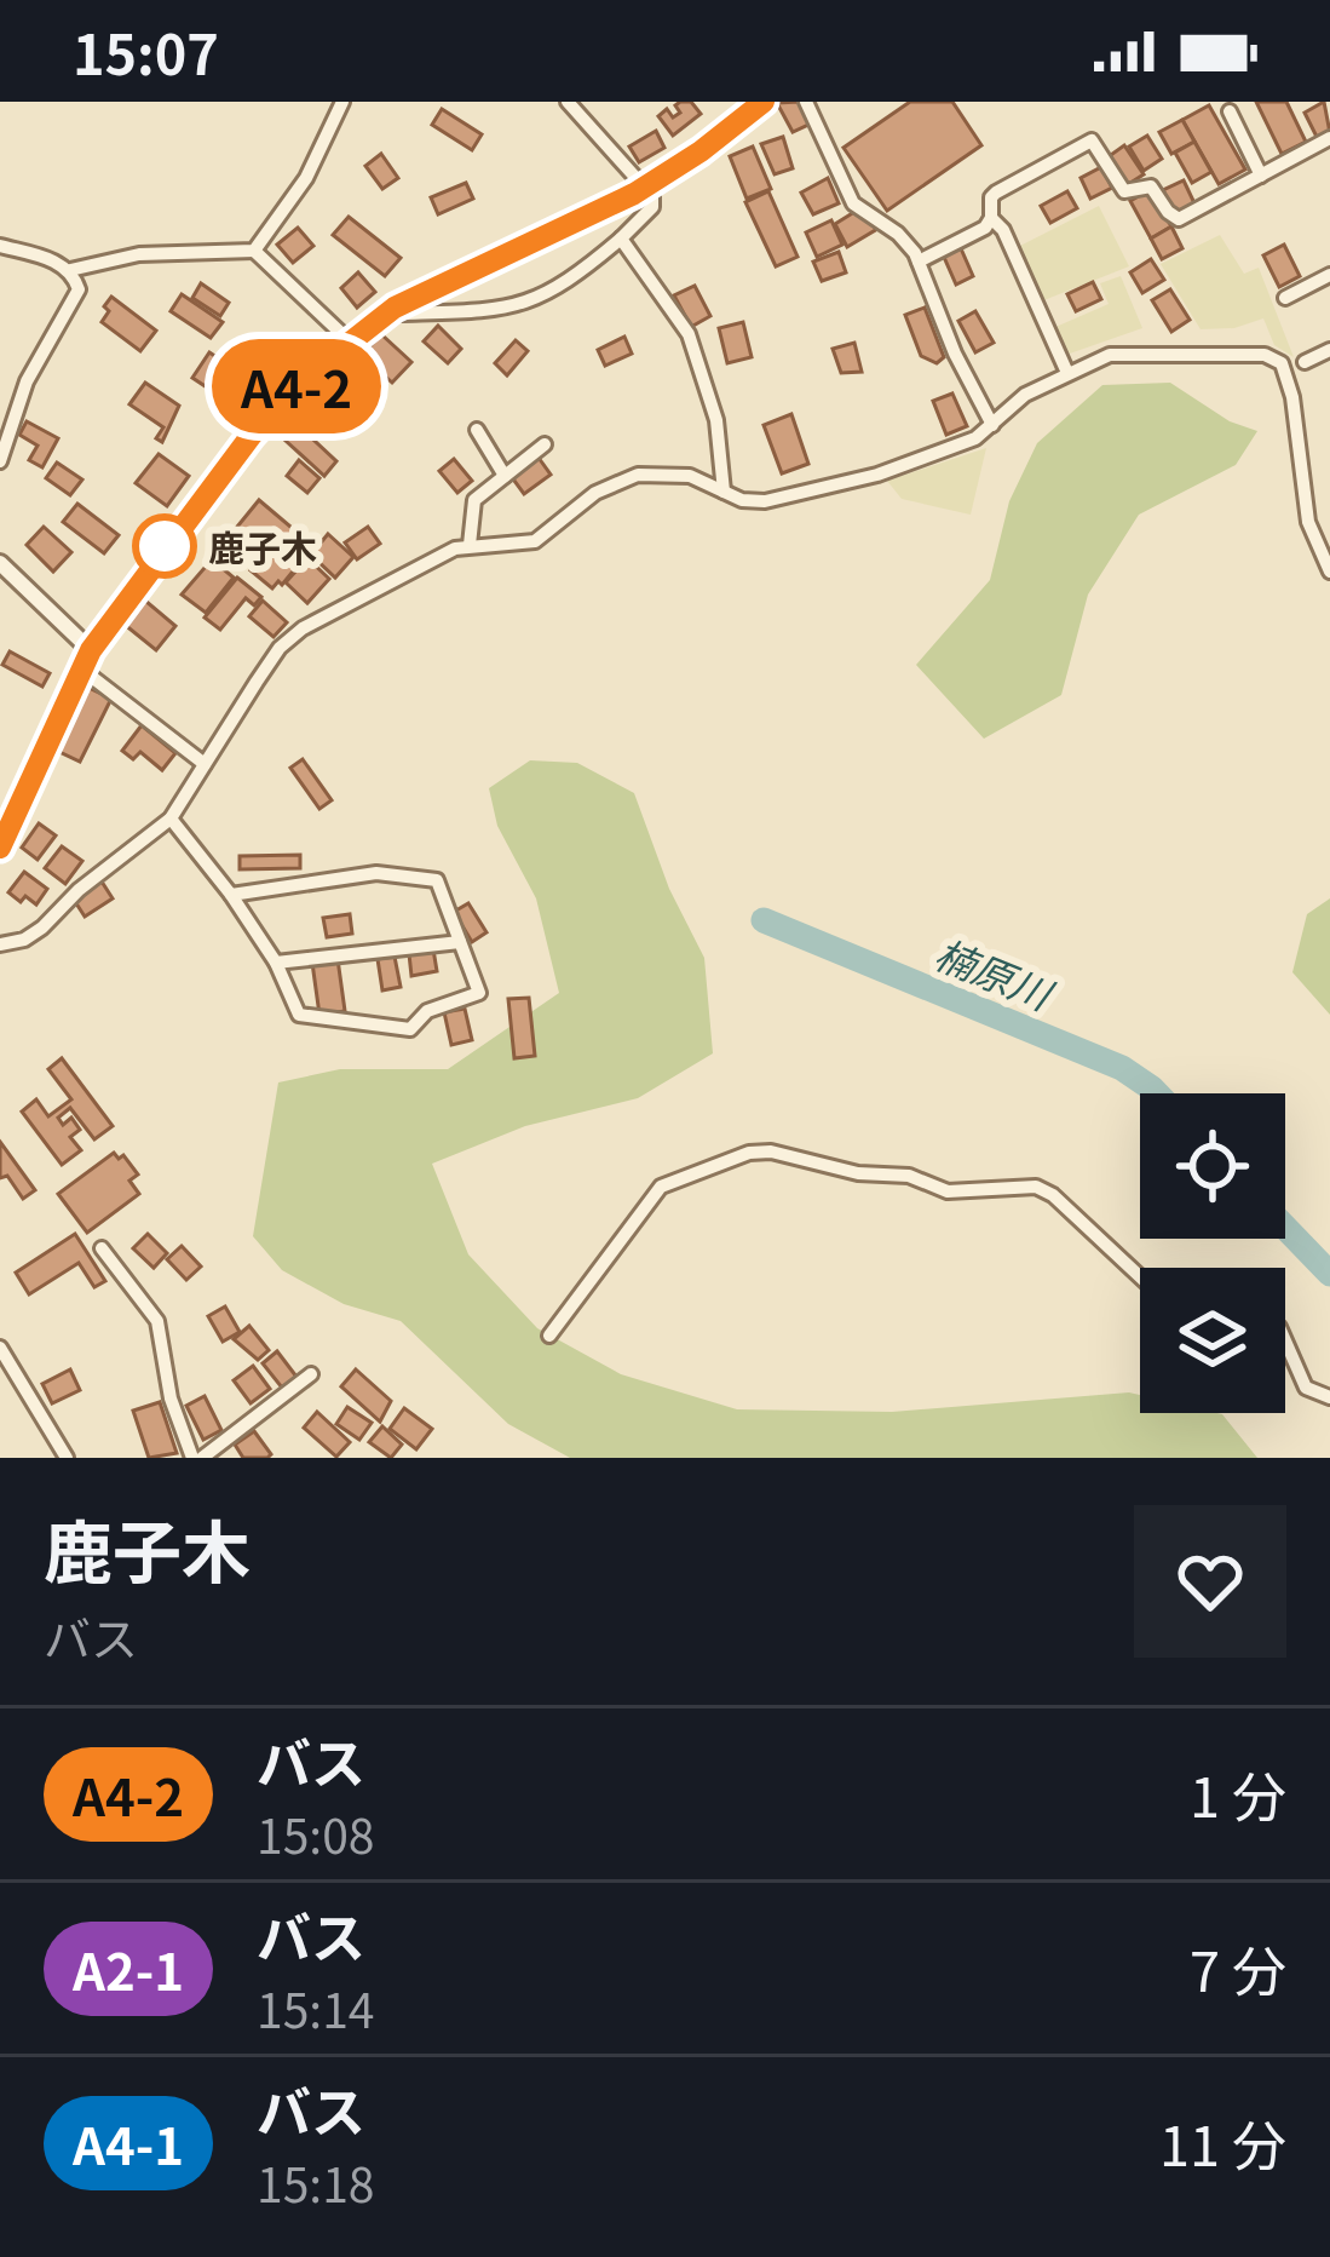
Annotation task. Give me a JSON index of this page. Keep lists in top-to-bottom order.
{
  "water": ["楠原川"],
  "places": ["鹿子木"],
  "lines": ["bus line A4-2"],
  "page": {
    "status": "15:07",
    "on_map": "A4-2",
    "heading": ["鹿子木", "バス"],
    "list": [
      {
        "mark": "A4-2",
        "name": "バス",
        "note": "15:08",
        "value": "1 分"
      },
      {
        "mark": "A2-1",
        "name": "バス",
        "note": "15:14",
        "value": "7 分"
      },
      {
        "mark": "A4-1",
        "name": "バス",
        "note": "15:18",
        "value": "11 分"
      }
    ]
  }
}
